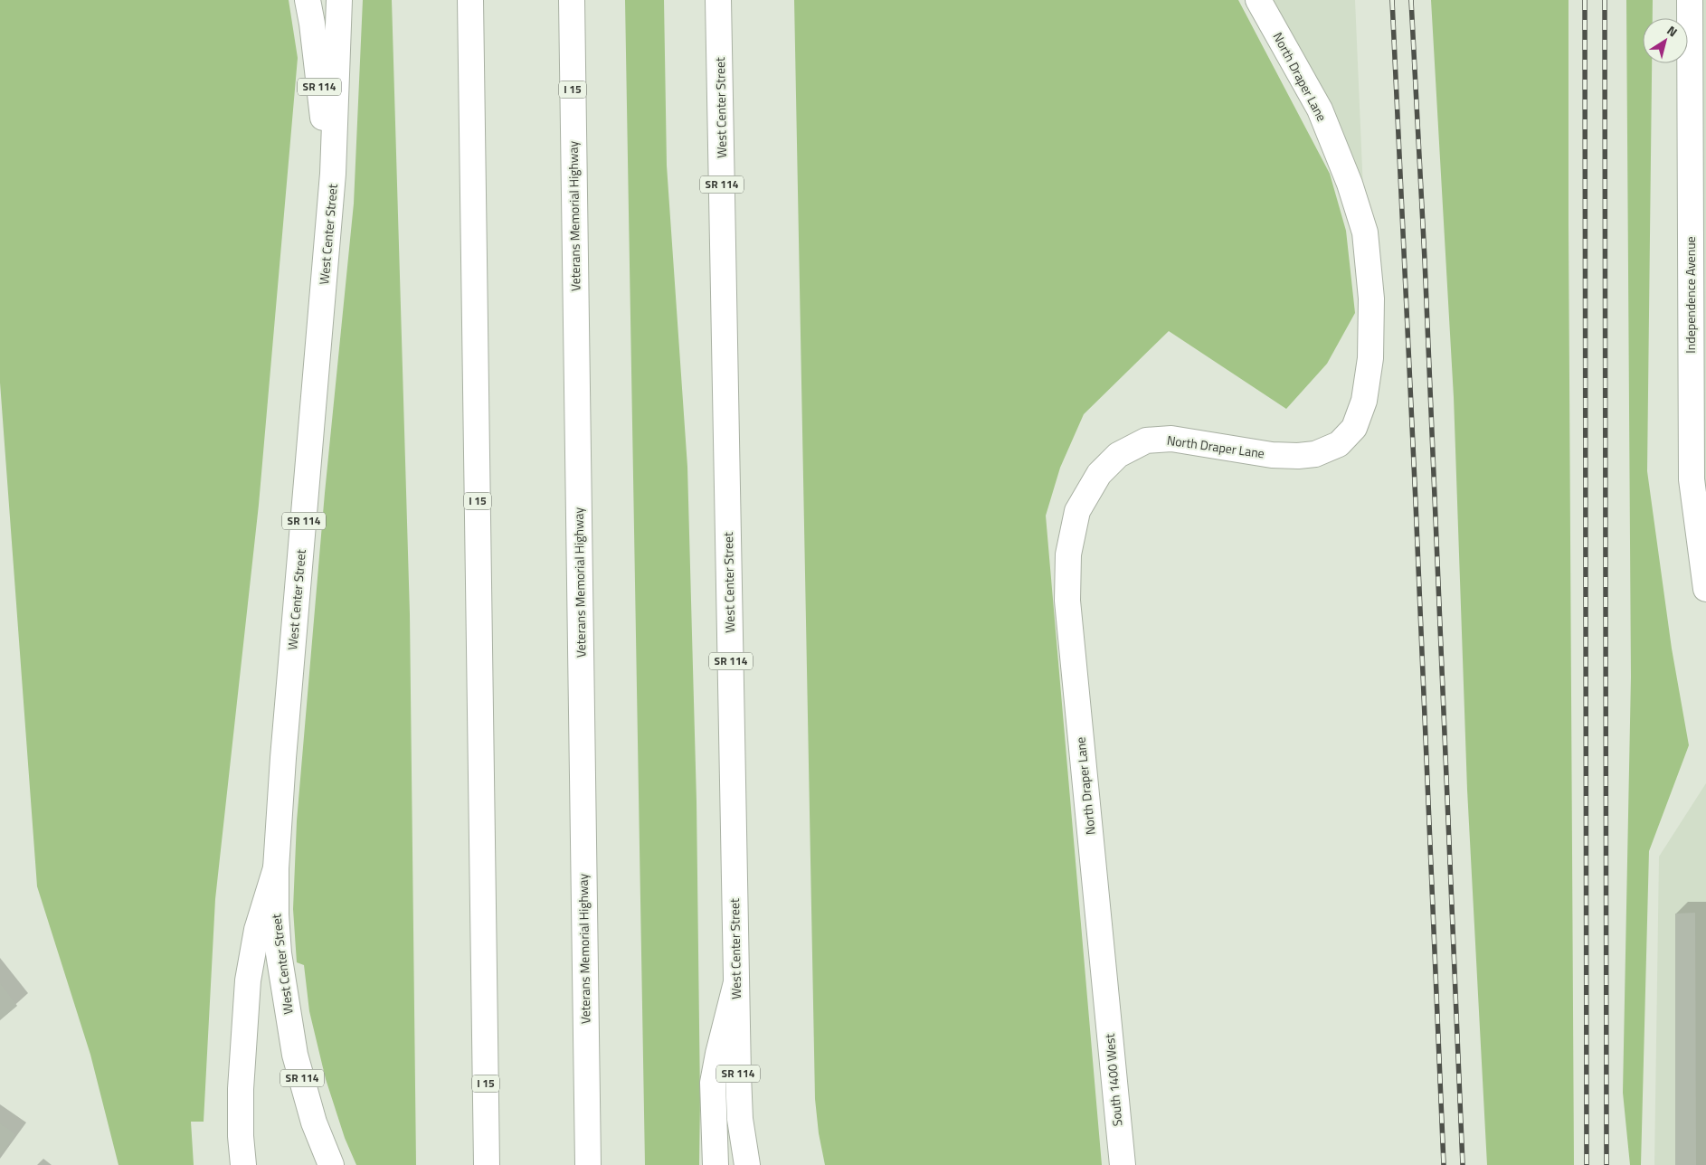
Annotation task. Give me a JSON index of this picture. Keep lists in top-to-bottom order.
{
  "streets": {
    "main road": [
      "North Draper Lane",
      "SR 114",
      "I 15",
      "West Center Street",
      "Veterans Memorial Highway",
      "Independence Avenue",
      "South 1400 West"
    ]
  },
  "crossings": [
    ["North Draper Lane", "South 1400 West"],
    ["SR 114", "West Center Street"]
  ],
  "north": "top right"
}
